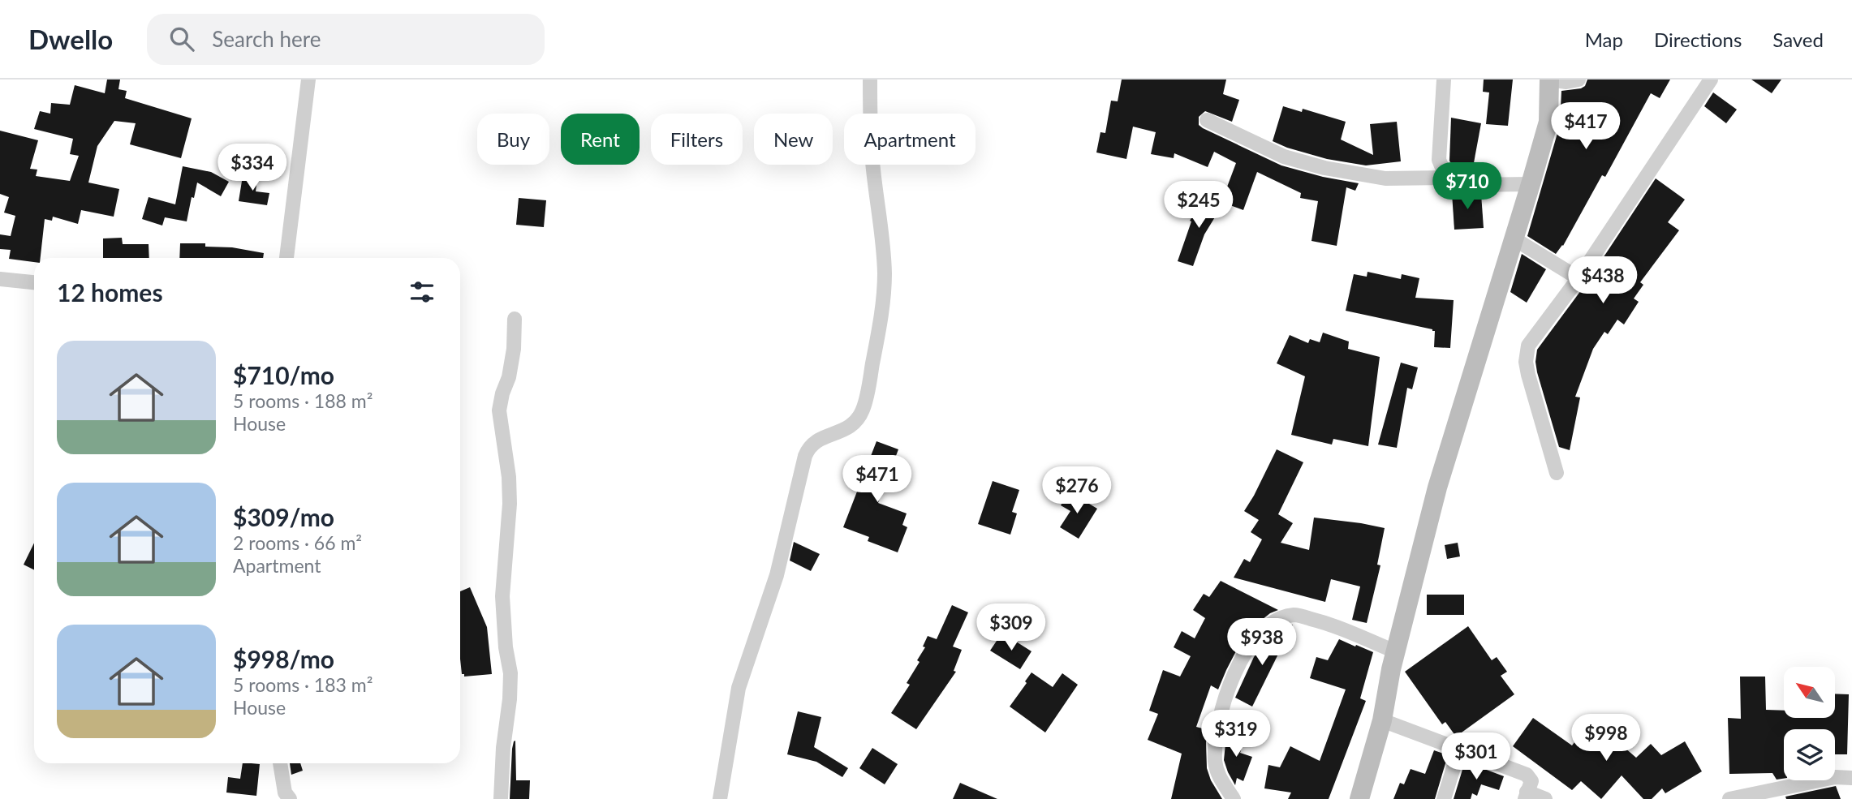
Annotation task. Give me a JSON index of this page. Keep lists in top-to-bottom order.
{
  "north": "top left",
  "page": {
    "header": "Dwello",
    "search": "Search here",
    "nav": ["Map", "Directions", "Saved"],
    "price": [
      "$417",
      "$334",
      "$710",
      "$245",
      "$438",
      "$471",
      "$276",
      "$309",
      "$938",
      "$319",
      "$998",
      "$301"
    ],
    "chip": [
      "Buy",
      "Rent",
      "Filters",
      "New",
      "Apartment"
    ],
    "heading": "12 homes",
    "list": [
      {
        "name": "$710/mo",
        "note": "5 rooms · 188 m² · House"
      },
      {
        "name": "$309/mo",
        "note": "2 rooms · 66 m² · Apartment"
      },
      {
        "name": "$998/mo",
        "note": "5 rooms · 183 m² · House"
      }
    ]
  }
}
